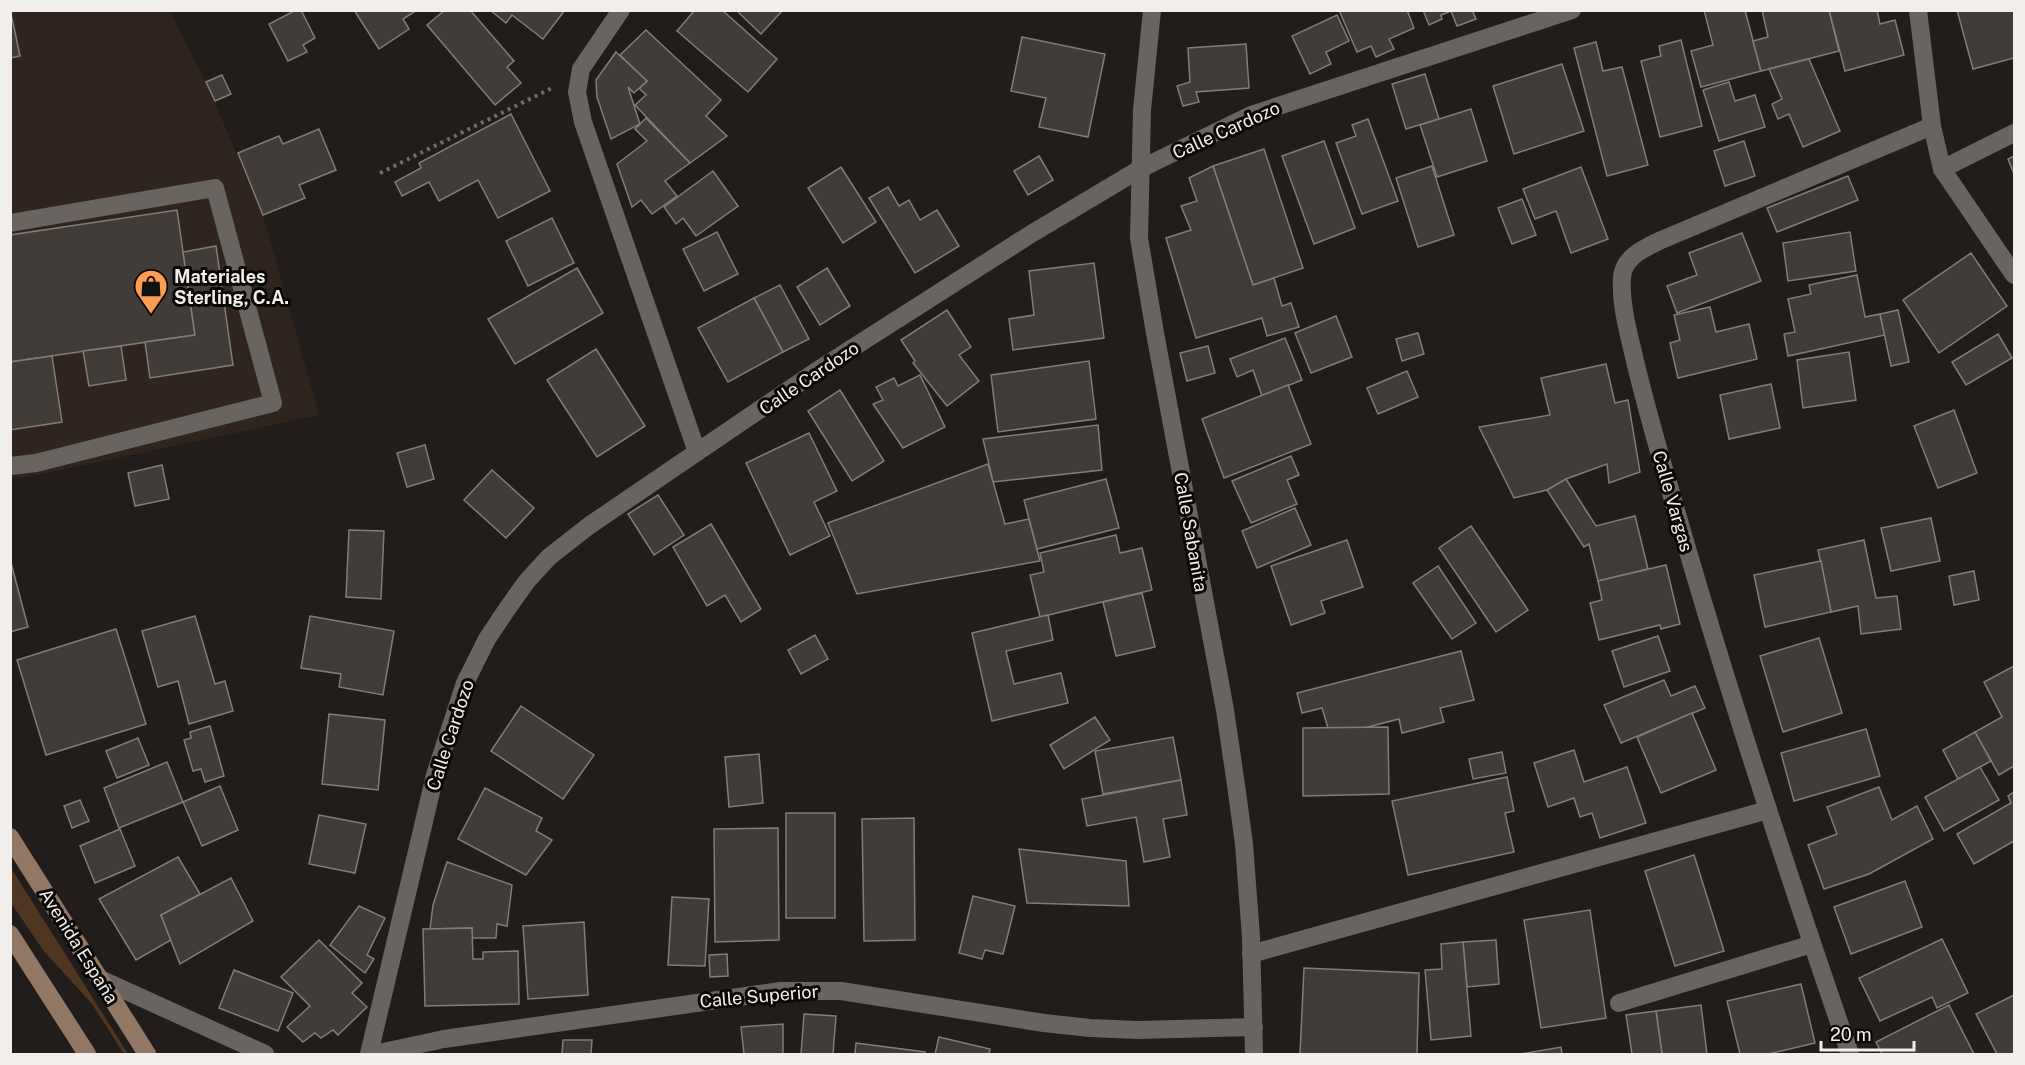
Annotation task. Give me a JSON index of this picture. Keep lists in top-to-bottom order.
{
  "streets": {
    "main road": ["Avenida España"],
    "street": [
      "Calle Cardozo",
      "Calle Vargas",
      "Calle Sabanita",
      "Calle Superior"
    ]
  },
  "crossings": [
    ["Calle Cardozo", "Calle Sabanita"],
    ["Calle Sabanita", "Calle Superior"]
  ],
  "places": {
    "shop": ["Materiales Sterling, C.A."]
  },
  "scale_bar": "20 m"
}
